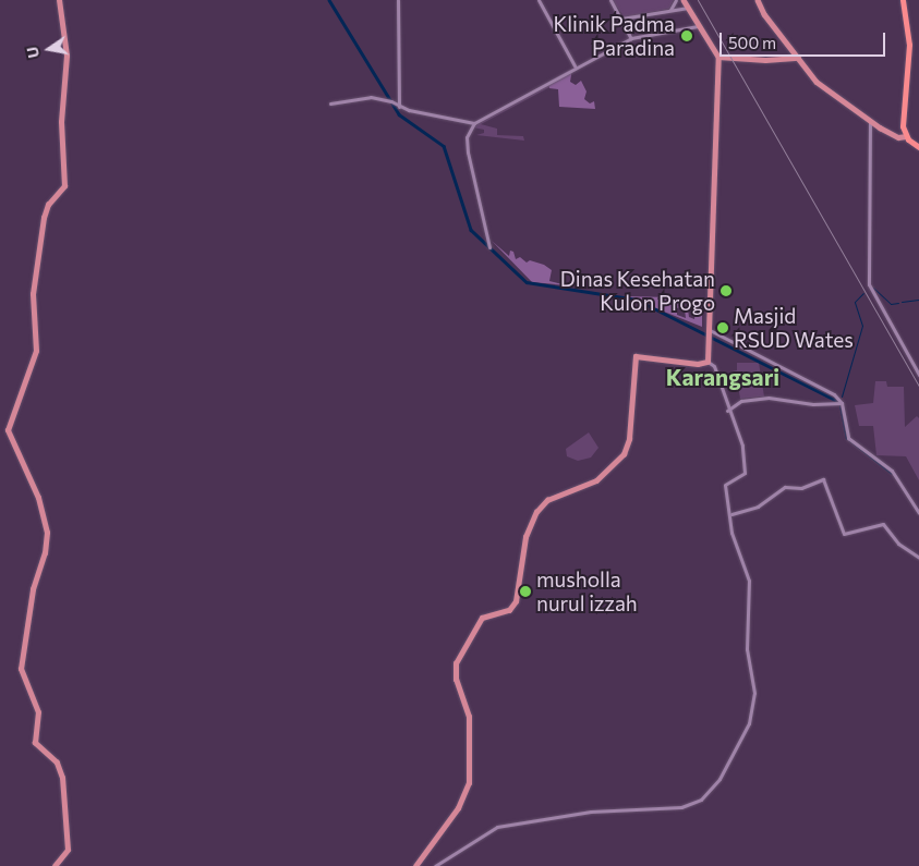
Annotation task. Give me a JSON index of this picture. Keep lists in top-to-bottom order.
{
  "districts": ["Karangsari"],
  "places": [
    "Klinik Padma Paradina",
    "Dinas Kesehatan Kulon Progo",
    "Masjid RSUD Wates",
    "musholla nurul izzah"
  ],
  "scale_bar": "500 m",
  "north": "left"
}
